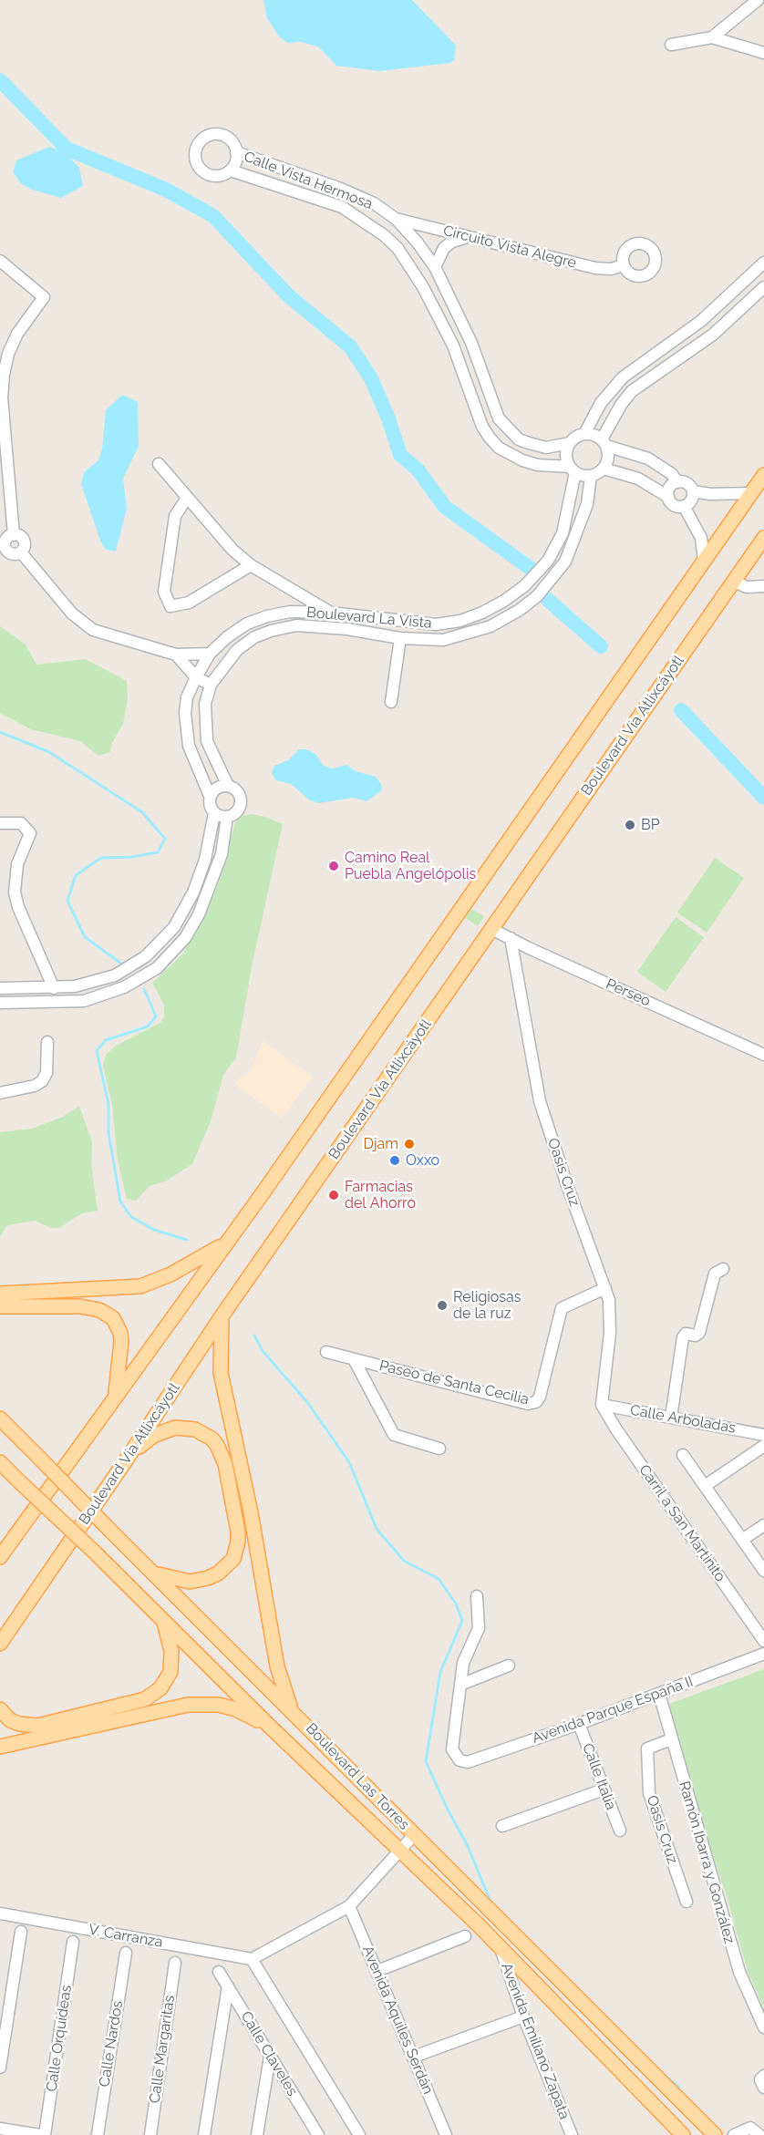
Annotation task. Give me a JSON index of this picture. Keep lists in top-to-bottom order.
{
  "streets": {
    "main road": ["Boulevard Vía Atlixcáyotl", "Boulevard Las Torres"],
    "street": [
      "Calle Vista Hermosa",
      "Circuito Vista Alegre",
      "Boulevard La Vista",
      "Perseo",
      "Oasis Cruz",
      "Paseo de Santa Cecilia",
      "Calle Arboladas",
      "Carril a San Martinito",
      "Avenida Parque España II",
      "Calle Italia",
      "Ramón Ibarra y González",
      "V. Carranza",
      "Avenida Aquiles Serdán",
      "Calle Orquídeas",
      "Avenida Emiliano Zapata",
      "Calle Nardos",
      "Calle Margaritas",
      "Calle Claveles"
    ]
  },
  "crossings": [
    ["Calle Vista Hermosa", "Circuito Vista Alegre"],
    ["Calle Vista Hermosa", "Boulevard La Vista"],
    ["Boulevard Vía Atlixcáyotl", "Perseo"],
    ["Perseo", "Oasis Cruz"],
    ["Oasis Cruz", "Paseo de Santa Cecilia"],
    ["Oasis Cruz", "Calle Arboladas"],
    ["Oasis Cruz", "Carril a San Martinito"],
    ["Oasis Cruz", "Ramón Ibarra y González"],
    ["Calle Arboladas", "Carril a San Martinito"],
    ["Avenida Parque España II", "Calle Italia"],
    ["Avenida Parque España II", "Ramón Ibarra y González"],
    ["Boulevard Las Torres", "Avenida Emiliano Zapata"]
  ],
  "places": [
    "BP",
    "Camino Real Puebla Angelópolis",
    "Djam",
    "Oxxo",
    "Farmacias del Ahorro",
    "Religiosas de la ruz"
  ]
}
